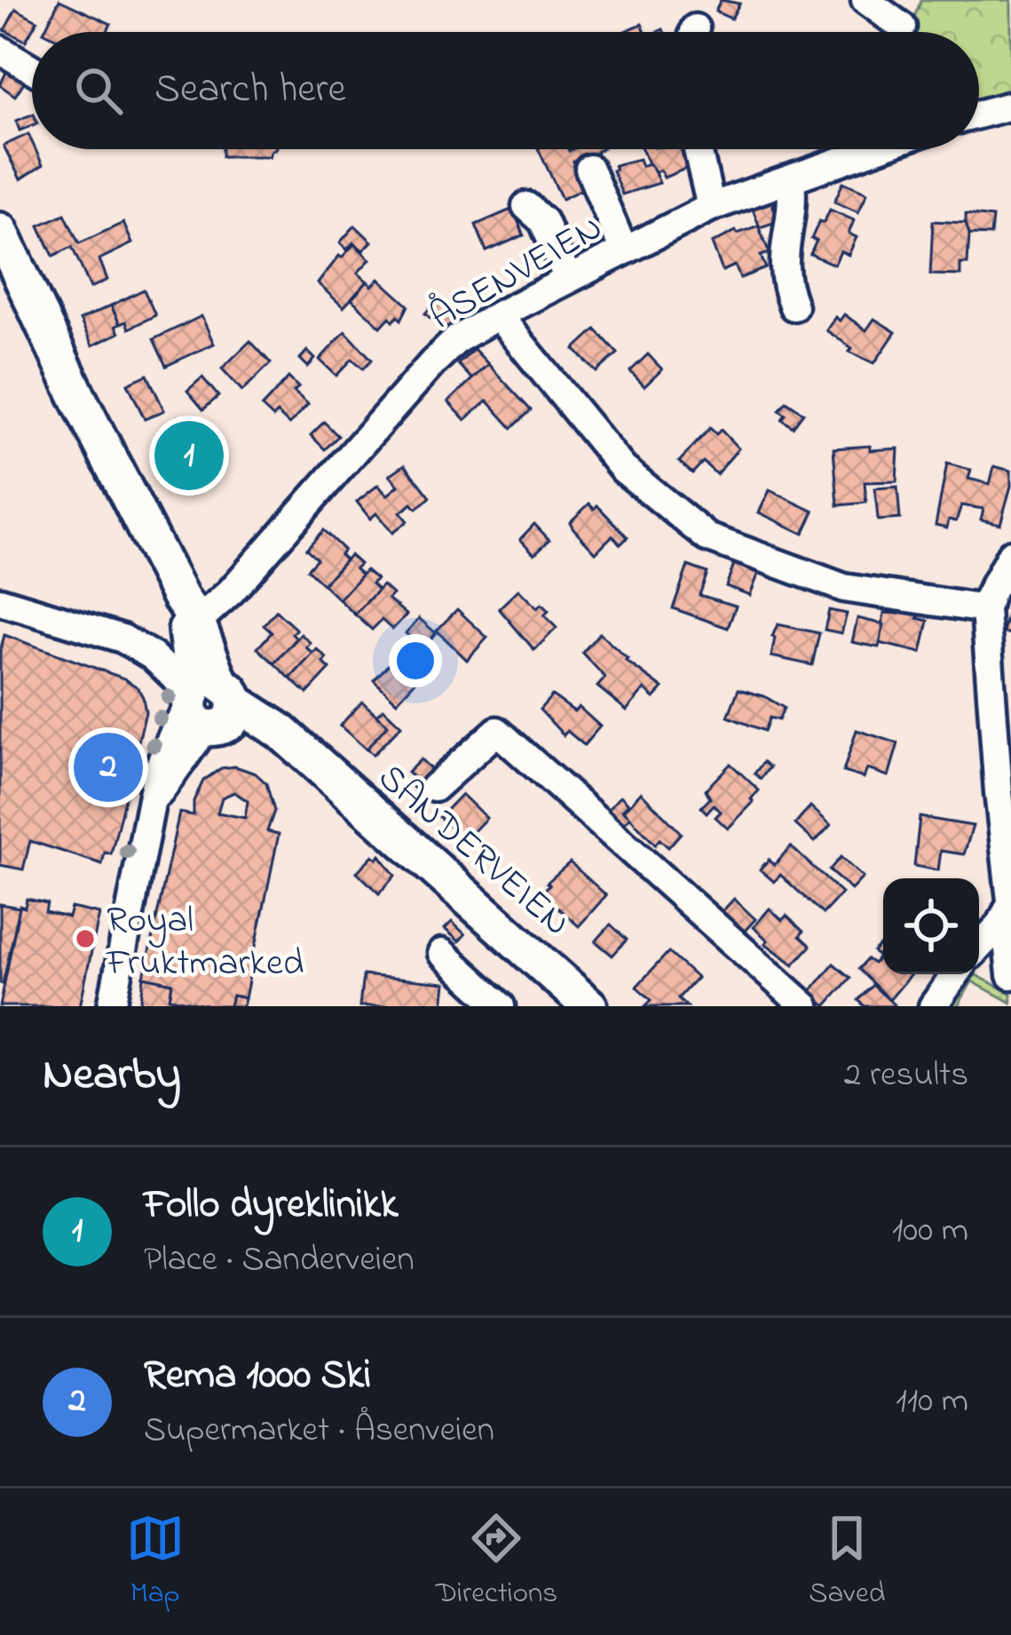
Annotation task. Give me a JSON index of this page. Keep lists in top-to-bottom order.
{
  "streets": {
    "main road": ["SANDERVEIEN"],
    "street": ["ÅSENVEIEN"]
  },
  "places": ["Royal Fruktmarked"],
  "page": {
    "search": "Search here",
    "pins": ["1", "2"],
    "heading": ["Nearby", "2 results"],
    "list": [
      {
        "mark": "1",
        "name": "Follo dyreklinikk",
        "note": "Place · Sanderveien",
        "value": "100 m"
      },
      {
        "mark": "2",
        "name": "Rema 1000 Ski",
        "note": "Supermarket · Åsenveien",
        "value": "110 m"
      }
    ],
    "nav": ["Map", "Directions", "Saved"]
  }
}
